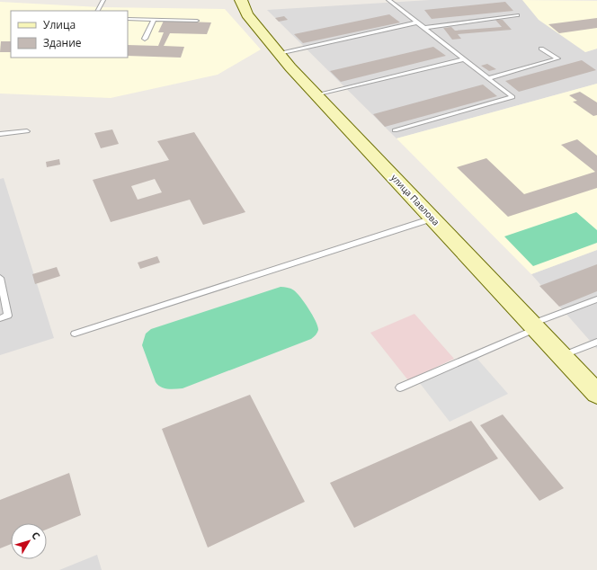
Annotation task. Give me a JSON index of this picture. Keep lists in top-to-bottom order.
{
  "streets": {
    "street": ["улица Павлова"]
  },
  "legend": ["Улица", "Здание"],
  "north": "top right"
}
